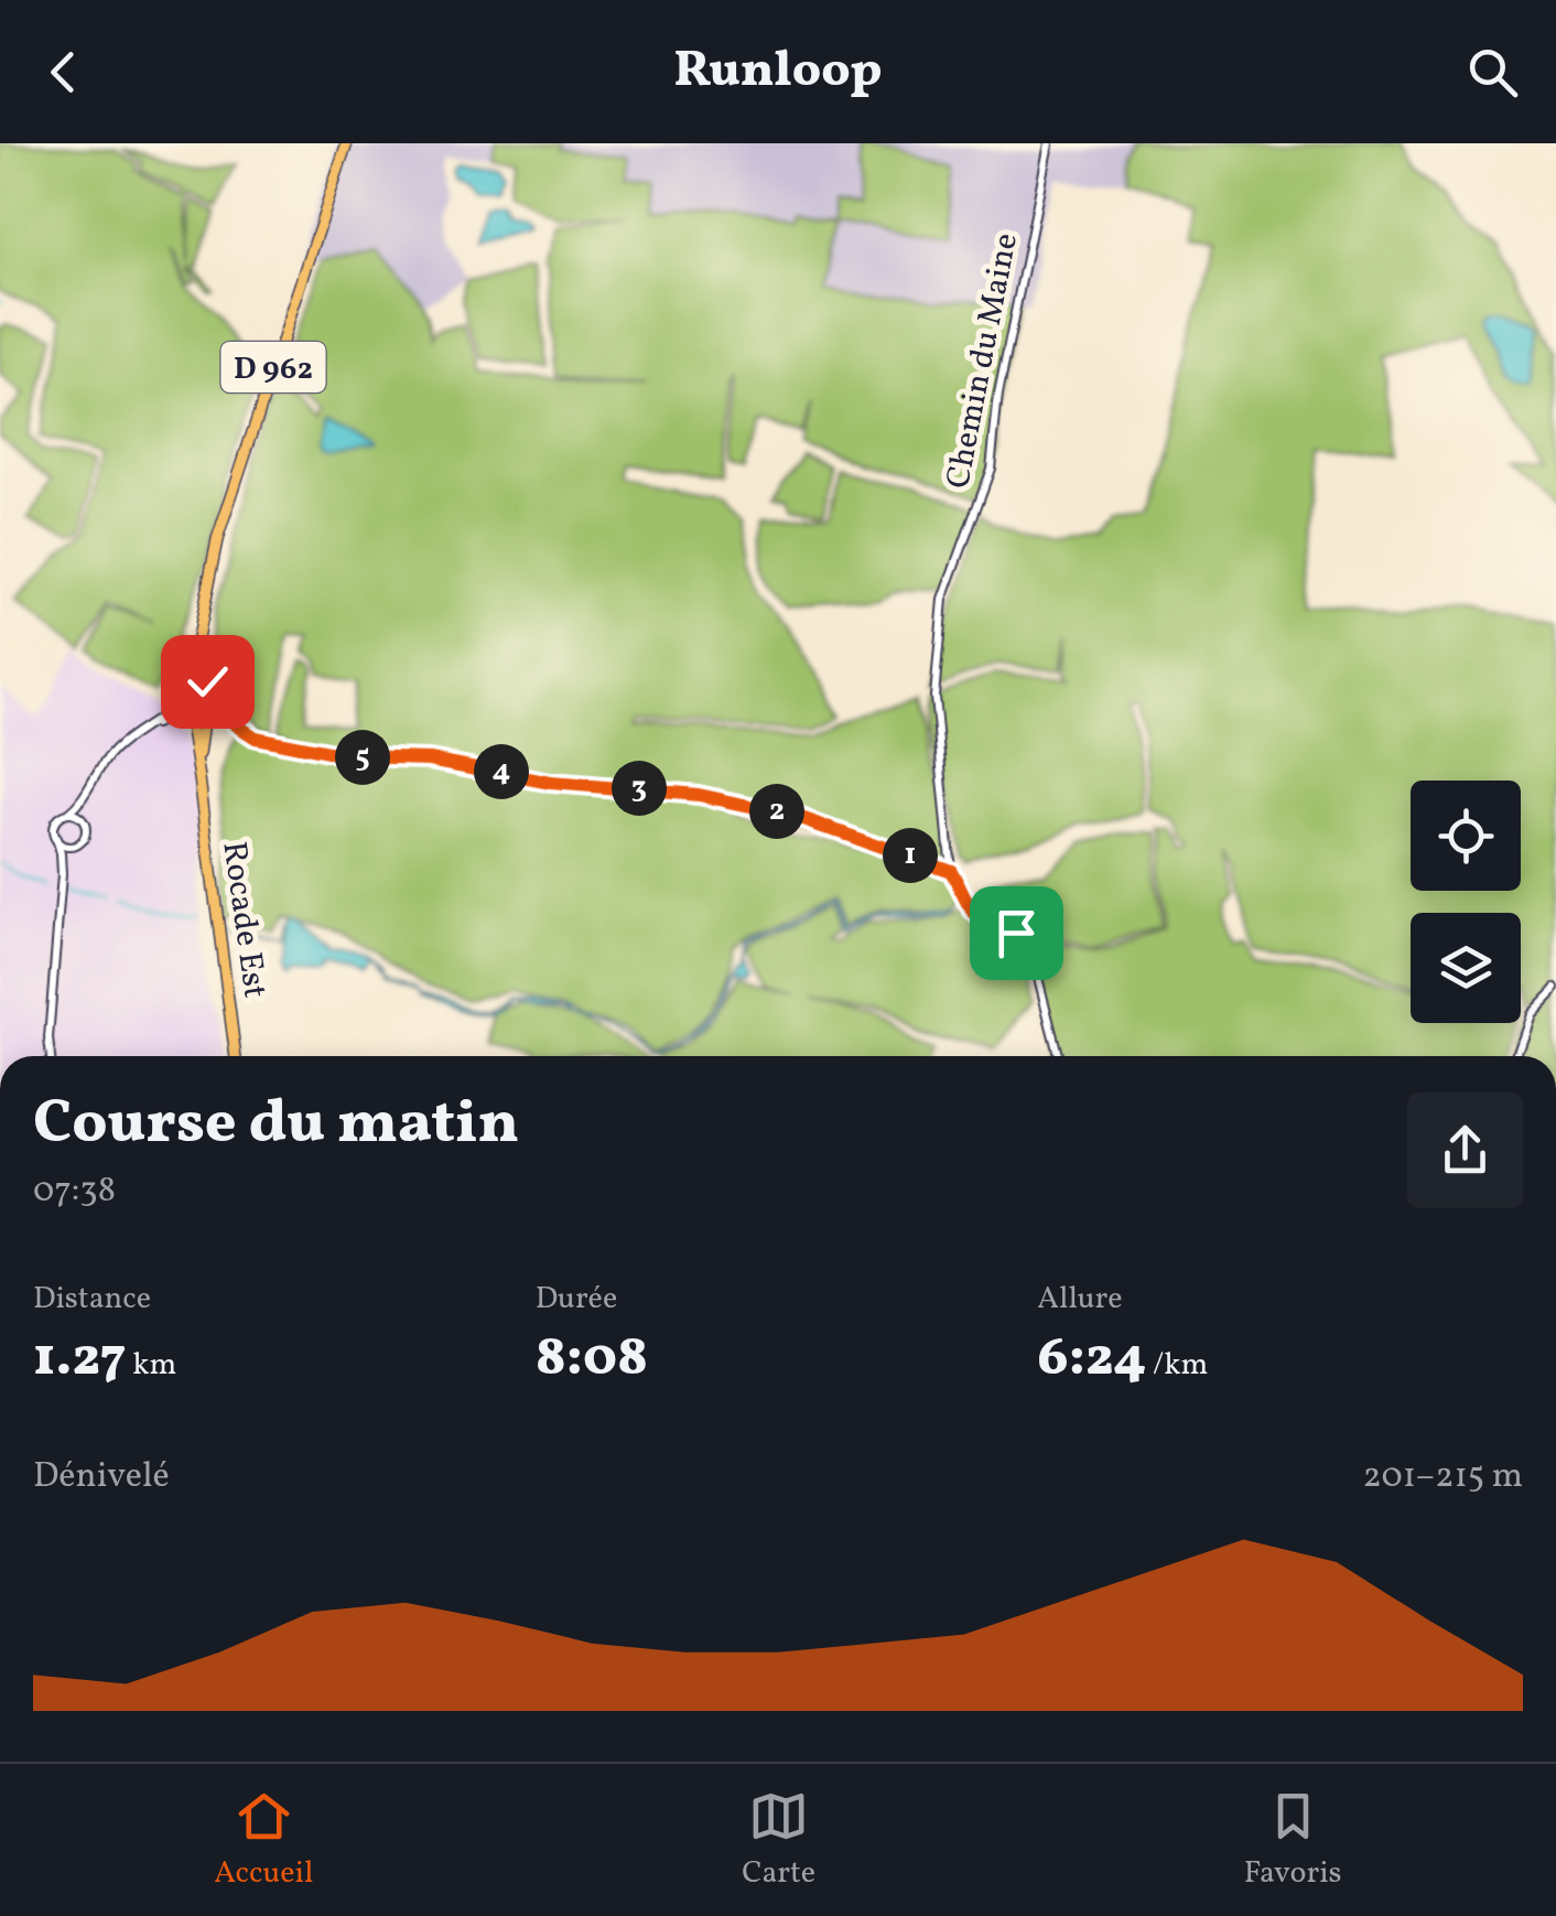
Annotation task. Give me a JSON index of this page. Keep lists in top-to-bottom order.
{
  "streets": {
    "main road": ["D 962", "Rocade Est"],
    "street": ["Chemin du Maine"]
  },
  "crossings": [
    ["D 962", "Rocade Est"]
  ],
  "page": {
    "header": "Runloop",
    "pins": [
      "5",
      "4",
      "3",
      "2",
      "1"
    ],
    "heading": ["Course du matin", "07:38"],
    "stats": [
      ["Distance", "1.27 km"],
      ["Durée", "8:08"],
      ["Allure", "6:24 /km"]
    ],
    "chart": ["Dénivelé", "201–215 m"],
    "tabs": ["Accueil", "Carte", "Favoris"]
  }
}
